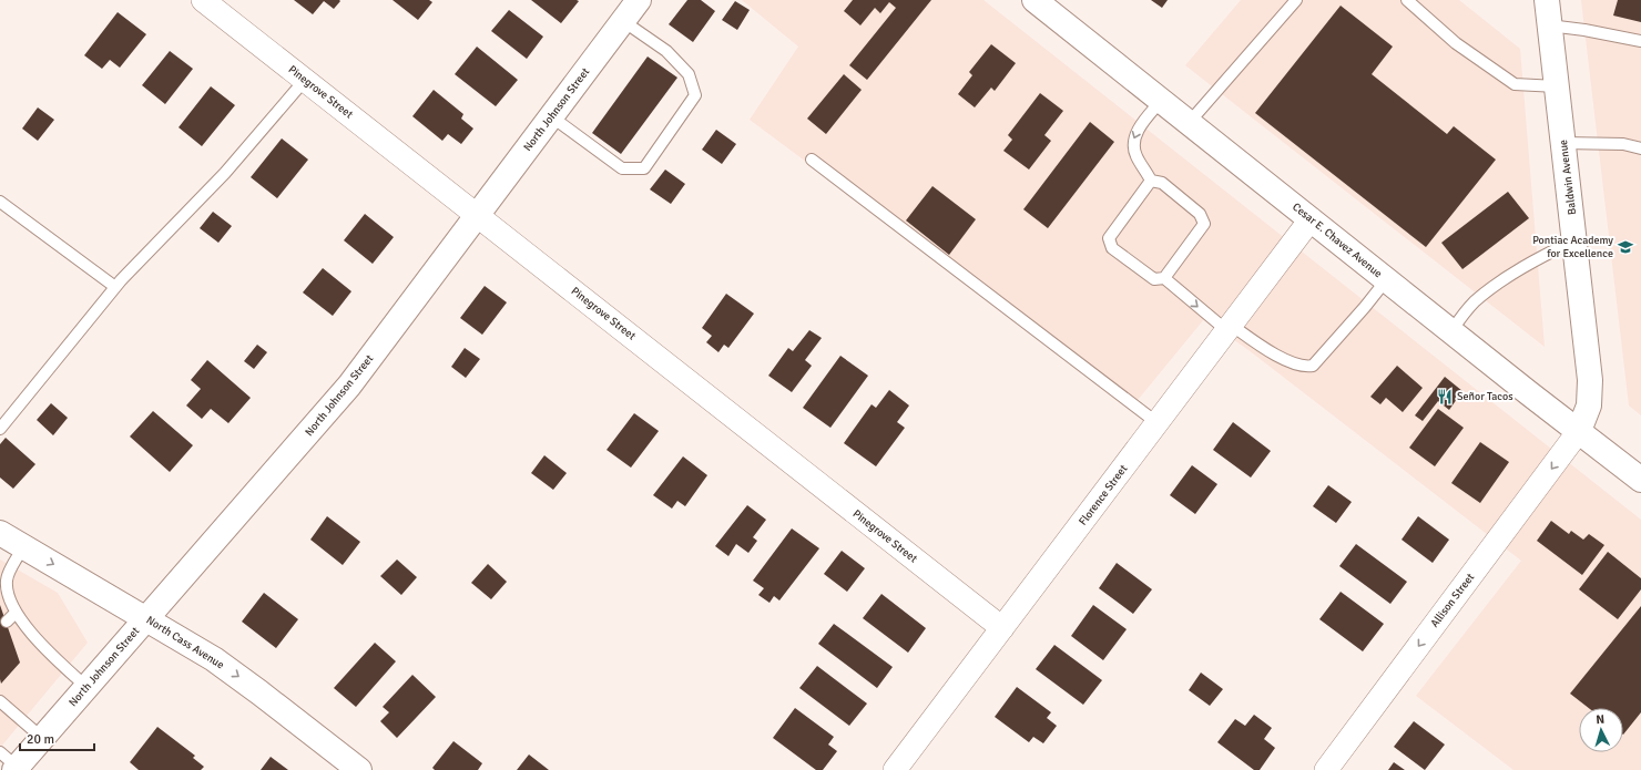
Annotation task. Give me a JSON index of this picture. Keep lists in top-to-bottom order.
{
  "streets": {
    "main road": [
      "North Johnson Street",
      "Baldwin Avenue",
      "Cesar E. Chavez Avenue",
      "North Cass Avenue"
    ],
    "street": ["Pinegrove Street", "Florence Street", "Allison Street"]
  },
  "crossings": [
    ["Pinegrove Street", "North Johnson Street"],
    ["Pinegrove Street", "Florence Street"],
    ["North Johnson Street", "North Cass Avenue"],
    ["Baldwin Avenue", "Cesar E. Chavez Avenue"],
    ["Baldwin Avenue", "Allison Street"],
    ["Cesar E. Chavez Avenue", "Florence Street"],
    ["Cesar E. Chavez Avenue", "Allison Street"]
  ],
  "one_way": ["Allison Street", "North Cass Avenue"],
  "places": {
    "school or university": ["Pontiac Academy for Excellence"],
    "restaurant": ["Señor Tacos"]
  },
  "scale_bar": "20 m",
  "north": "top"
}
